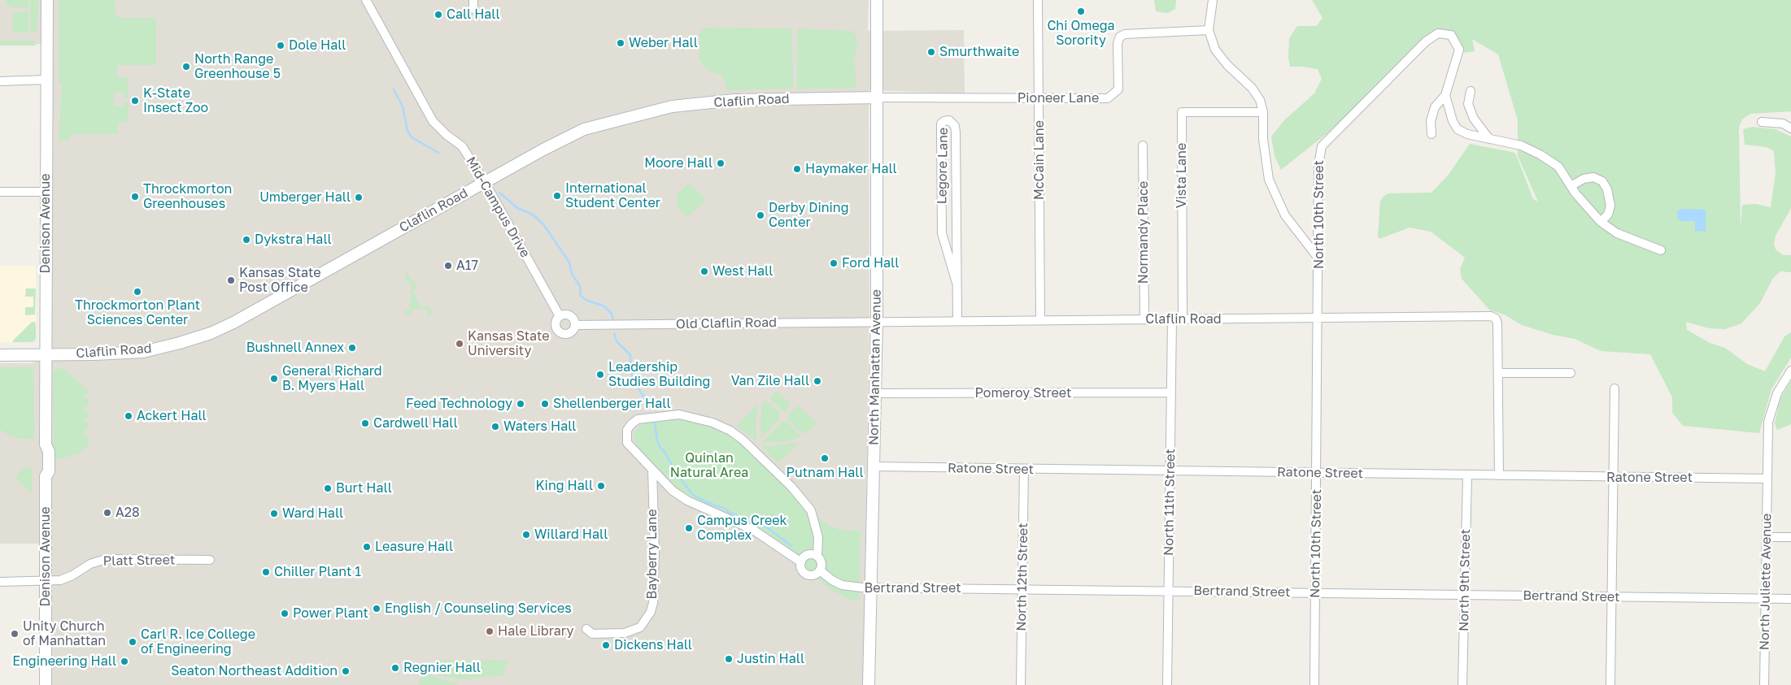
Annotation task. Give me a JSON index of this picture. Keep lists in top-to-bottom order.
{
  "streets": {
    "street": [
      "Pioneer Lane",
      "Claflin Road",
      "McCain Lane",
      "Legore Lane",
      "Vista Lane",
      "Mid-Campus Drive",
      "North 10th Street",
      "Denison Avenue",
      "Normandy Place",
      "Old Claflin Road",
      "North Manhattan Avenue",
      "Pomeroy Street",
      "Ratone Street",
      "North 11th Street",
      "Bayberry Lane",
      "Platt Street",
      "North 12th Street",
      "North 9th Street",
      "North Juliette Avenue",
      "Bertrand Street"
    ]
  },
  "crossings": [
    ["Pioneer Lane", "Claflin Road"],
    ["Pioneer Lane", "McCain Lane"],
    ["Pioneer Lane", "North Manhattan Avenue"],
    ["Claflin Road", "McCain Lane"],
    ["Claflin Road", "Legore Lane"],
    ["Claflin Road", "Vista Lane"],
    ["Claflin Road", "Mid-Campus Drive"],
    ["Claflin Road", "North 10th Street"],
    ["Claflin Road", "Denison Avenue"],
    ["Claflin Road", "Normandy Place"],
    ["Claflin Road", "Old Claflin Road"],
    ["Claflin Road", "North Manhattan Avenue"],
    ["Claflin Road", "North 11th Street"],
    ["Mid-Campus Drive", "Old Claflin Road"],
    ["North 10th Street", "Ratone Street"],
    ["North 10th Street", "Bertrand Street"],
    ["Denison Avenue", "Platt Street"],
    ["Old Claflin Road", "North Manhattan Avenue"],
    ["North Manhattan Avenue", "Pomeroy Street"],
    ["North Manhattan Avenue", "Ratone Street"],
    ["North Manhattan Avenue", "Bertrand Street"],
    ["Pomeroy Street", "North 11th Street"],
    ["Ratone Street", "North 11th Street"],
    ["Ratone Street", "North 12th Street"],
    ["Ratone Street", "North 9th Street"],
    ["Ratone Street", "North Juliette Avenue"],
    ["North 11th Street", "Bertrand Street"],
    ["North 12th Street", "Bertrand Street"],
    ["North 9th Street", "Bertrand Street"],
    ["North Juliette Avenue", "Bertrand Street"]
  ],
  "parks": ["Quinlan Natural Area"],
  "places": [
    "Chi Omega Sorority",
    "Call Hall",
    "Weber Hall",
    "Dole Hall",
    "Smurthwaite",
    "North Range Greenhouse 5",
    "K-State Insect Zoo",
    "Moore Hall",
    "Haymaker Hall",
    "International Student Center",
    "Throckmorton Greenhouses",
    "Umberger Hall",
    "Derby Dining Center",
    "Dykstra Hall",
    "Ford Hall",
    "A17",
    "West Hall",
    "Kansas State Post Office",
    "Throckmorton Plant Sciences Center",
    "Kansas State University",
    "Bushnell Annex",
    "Leadership Studies Building",
    "General Richard B. Myers Hall",
    "Van Zile Hall",
    "Feed Technology",
    "Shellenberger Hall",
    "Ackert Hall",
    "Cardwell Hall",
    "Waters Hall",
    "Putnam Hall",
    "King Hall",
    "Burt Hall",
    "A28",
    "Ward Hall",
    "Campus Creek Complex",
    "Willard Hall",
    "Leasure Hall",
    "Chiller Plant 1",
    "English / Counseling Services",
    "Power Plant",
    "Hale Library",
    "Unity Church of Manhattan",
    "Carl R. Ice College of Engineering",
    "Dickens Hall",
    "Justin Hall",
    "Engineering Hall",
    "Regnier Hall",
    "Seaton Northeast Addition"
  ]
}
